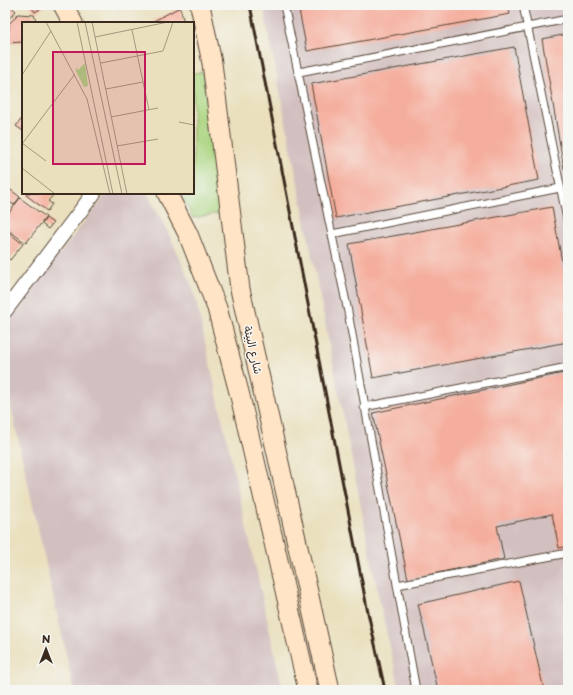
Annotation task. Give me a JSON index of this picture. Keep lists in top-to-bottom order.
{
  "streets": {
    "main road": ["شارع البيئة"]
  },
  "north": "top"
}
